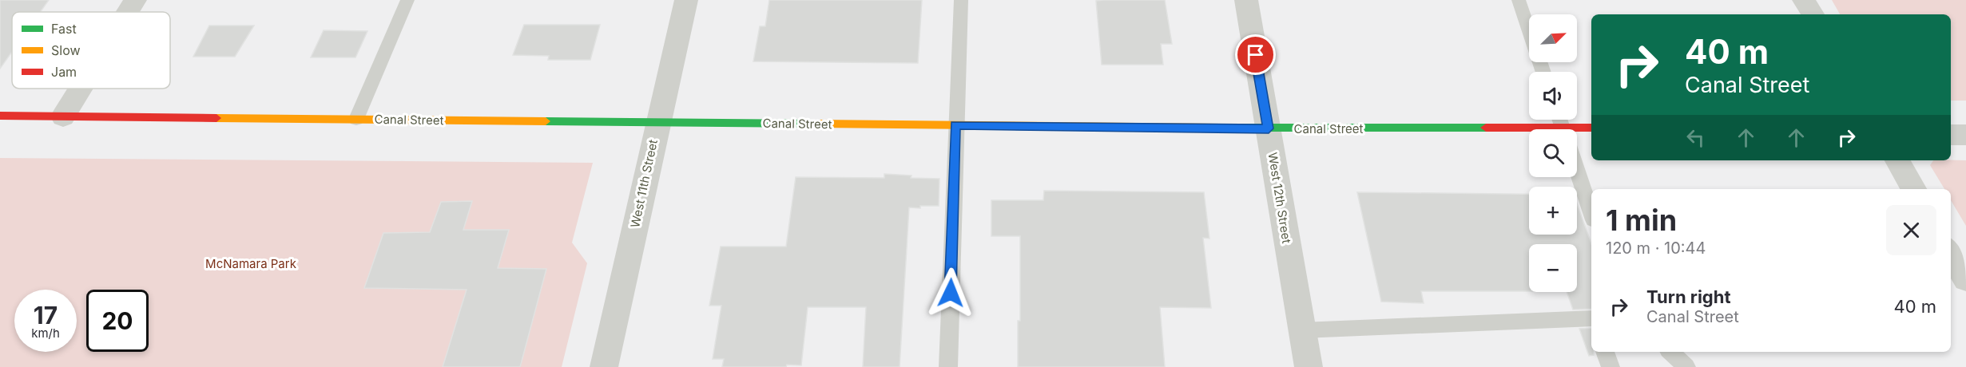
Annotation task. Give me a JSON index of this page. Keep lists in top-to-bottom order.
{
  "streets": {
    "street": ["Canal Street", "West 11th Street", "West 12th Street"]
  },
  "crossings": [
    ["Canal Street", "West 11th Street"],
    ["Canal Street", "West 12th Street"]
  ],
  "parks": ["McNamara Park"],
  "legend": ["Fast", "Slow", "Jam"],
  "north": "top right",
  "page": {
    "map_buttons": ["+", "−"],
    "turn": ["40 m", "Canal Street"],
    "heading": ["1 min", "120 m · 10:44"],
    "list": [
      {
        "name": "Turn right",
        "note": "Canal Street",
        "value": "40 m"
      }
    ],
    "speed": "17 km/h",
    "limit": "20"
  }
}
